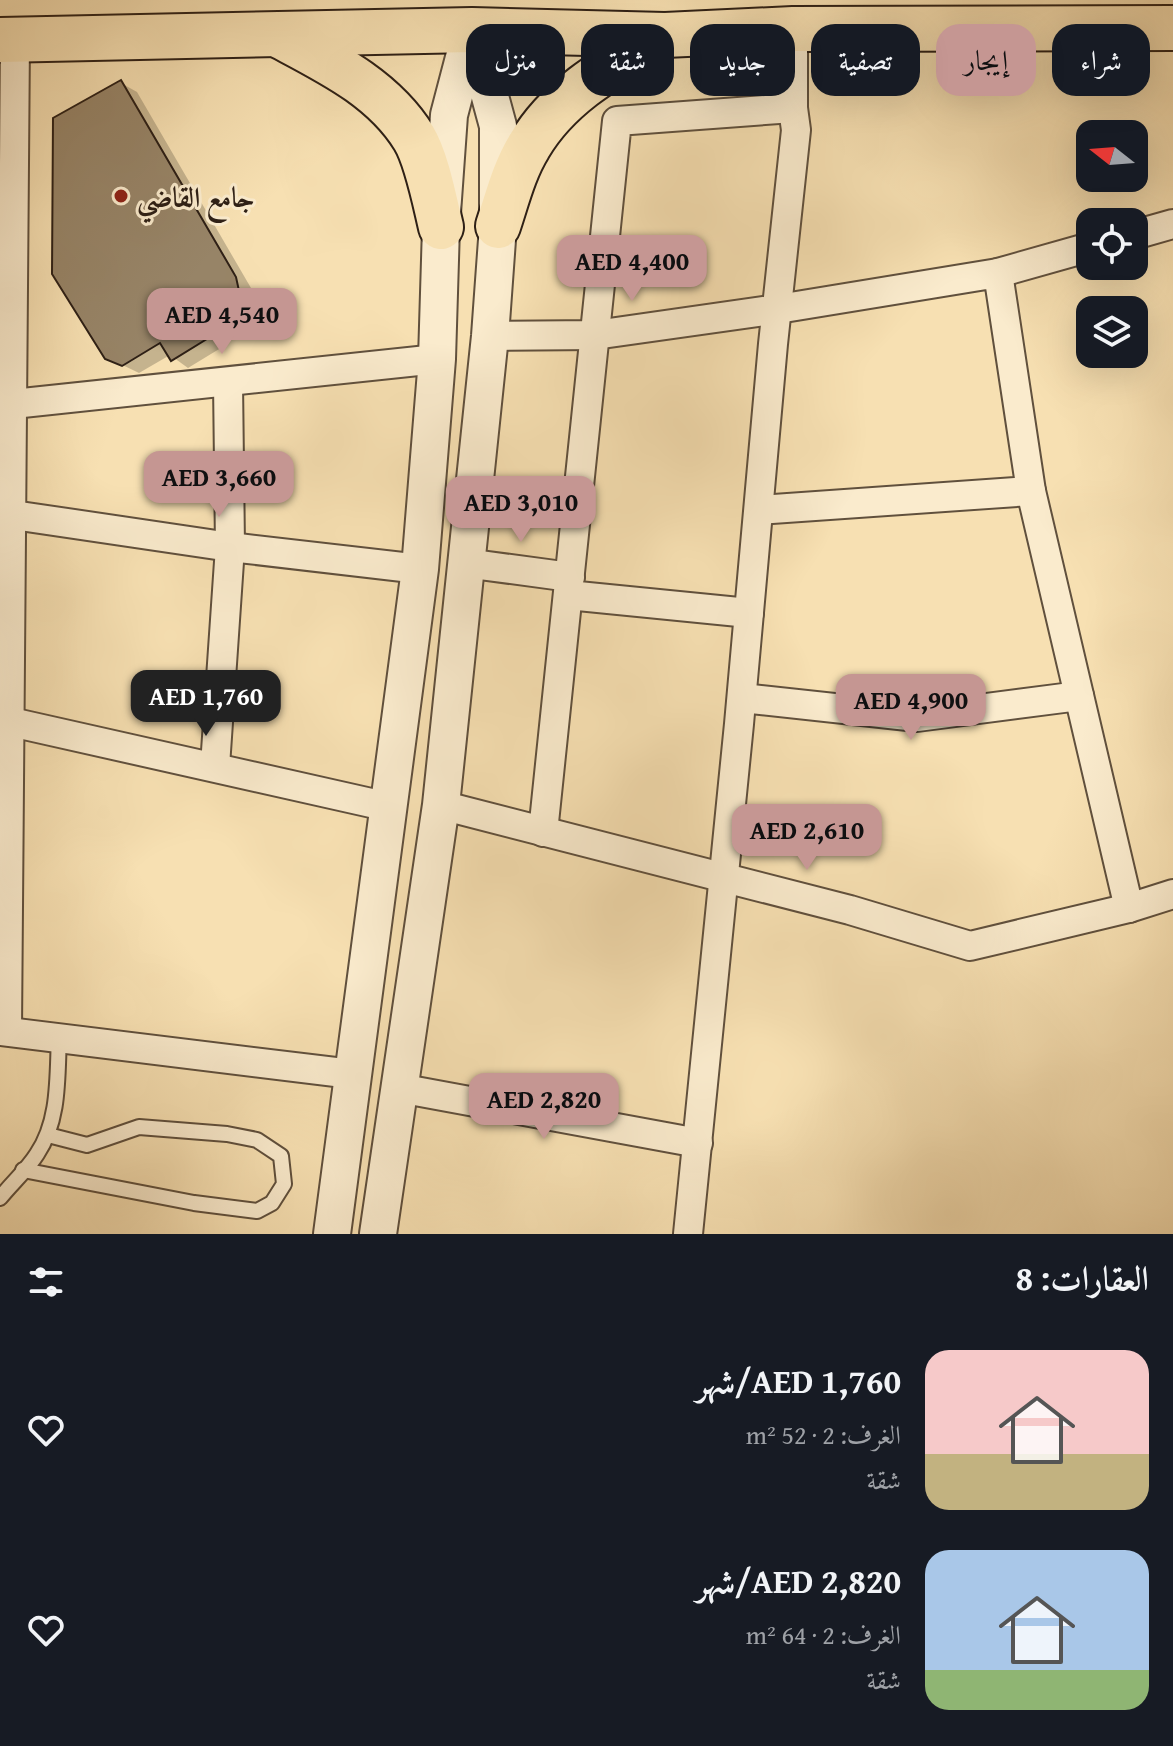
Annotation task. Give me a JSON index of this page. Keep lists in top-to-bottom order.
{
  "places": ["جامع القاضي"],
  "north": "left",
  "page": {
    "chip": [
      "شراء",
      "إيجار",
      "تصفية",
      "جديد",
      "شقة",
      "منزل"
    ],
    "price": [
      "AED 4,400",
      "AED 4,540",
      "AED 3,660",
      "AED 3,010",
      "AED 1,760",
      "AED 4,900",
      "AED 2,610",
      "AED 2,820"
    ],
    "heading": "العقارات: 8",
    "list": [
      {
        "name": "AED 1,760/شهر",
        "note": "الغرف: 2 · 52 m² · شقة"
      },
      {
        "name": "AED 2,820/شهر",
        "note": "الغرف: 2 · 64 m² · شقة"
      }
    ]
  }
}
